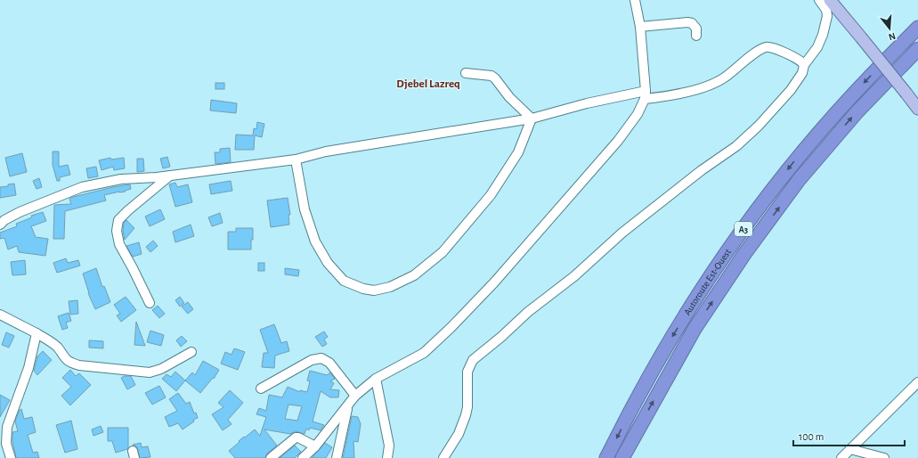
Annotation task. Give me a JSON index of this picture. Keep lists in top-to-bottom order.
{
  "streets": {
    "highway": ["A3", "Autoroute Est-Ouest"]
  },
  "districts": ["Djebel Lazreq"],
  "scale_bar": "100 m",
  "north": "bottom"
}
